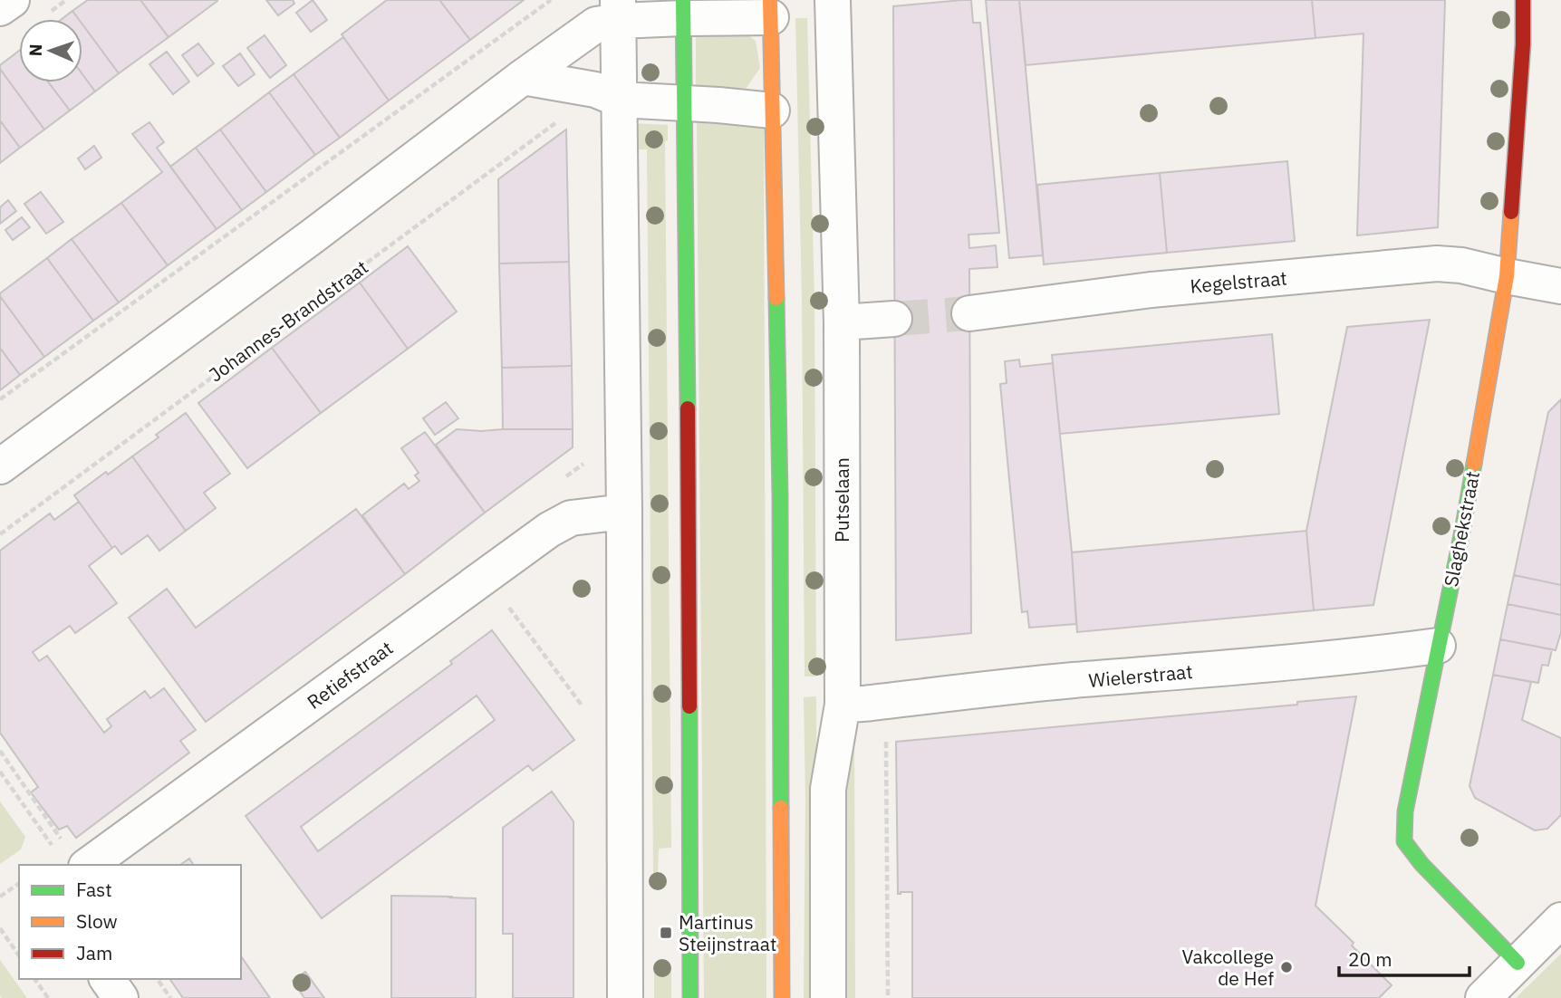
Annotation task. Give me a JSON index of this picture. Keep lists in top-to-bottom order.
{
  "streets": {
    "main road": ["Slaghekstraat"],
    "street": [
      "Kegelstraat",
      "Putselaan",
      "Retiefstraat",
      "Wielerstraat"
    ],
    "path": ["Johannes-Brandstraat"]
  },
  "crossings": [
    ["Kegelstraat", "Slaghekstraat"],
    ["Putselaan", "Wielerstraat"],
    ["Slaghekstraat", "Wielerstraat"]
  ],
  "places": {
    "transit": ["Martinus Steijnstraat"],
    "other": ["Vakcollege de Hef"]
  },
  "legend": ["Fast", "Slow", "Jam"],
  "scale_bar": "20 m",
  "north": "left"
}
